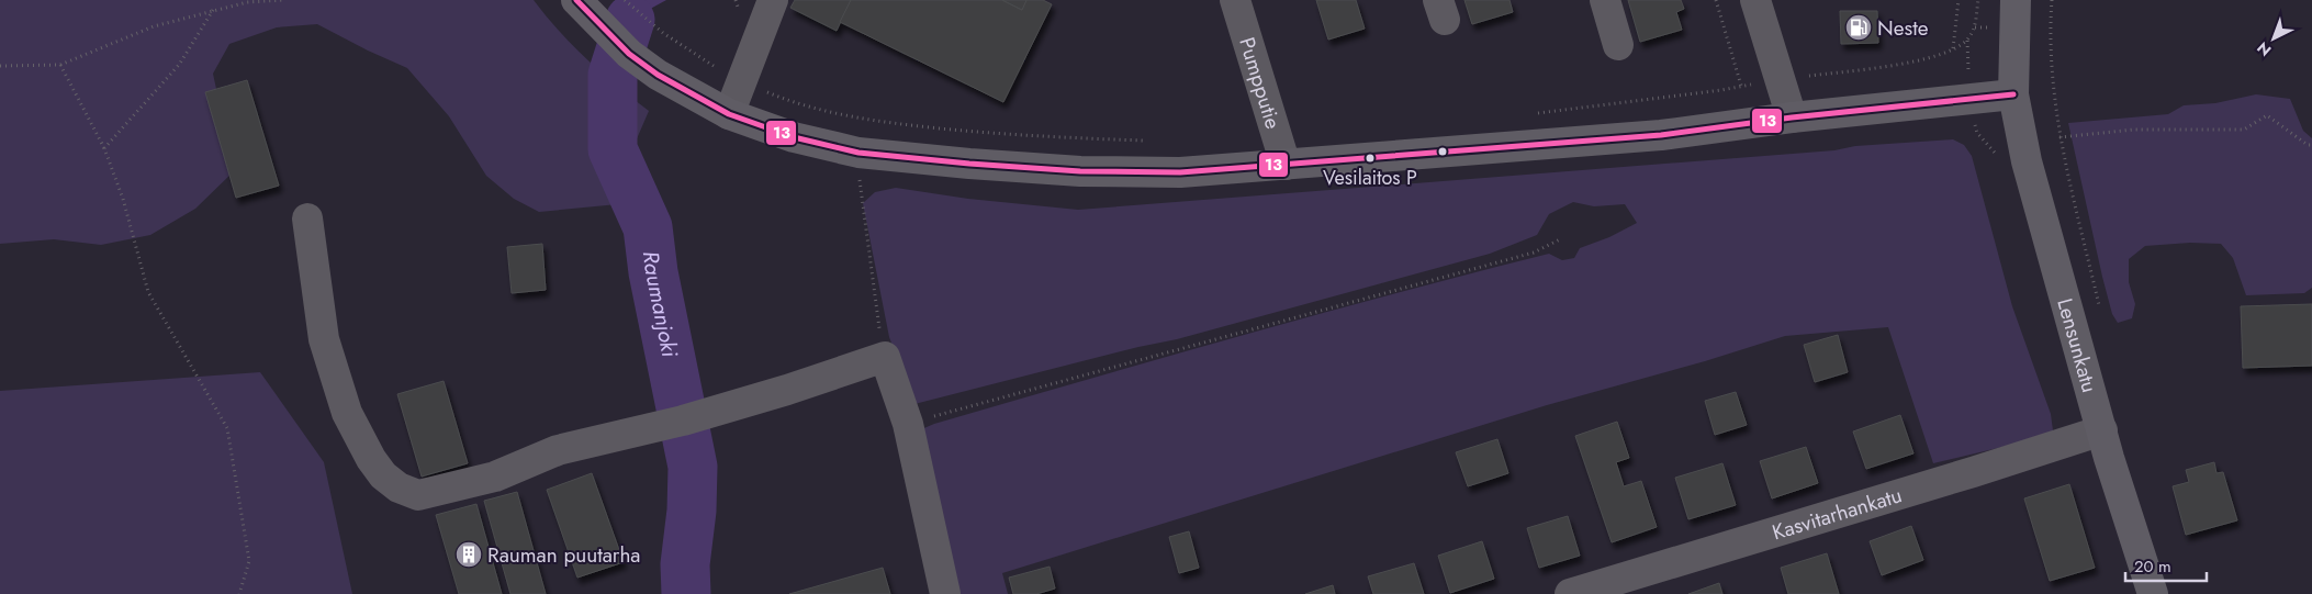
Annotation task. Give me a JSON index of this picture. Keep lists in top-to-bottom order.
{
  "streets": {
    "main road": ["Lensunkatu"],
    "street": ["Pumpputie", "Kasvitarhankatu"]
  },
  "crossings": [
    ["Lensunkatu", "Kasvitarhankatu"]
  ],
  "water": ["Raumanjoki"],
  "places": {
    "fuel station": ["Neste"],
    "other": ["Vesilaitos P"],
    "building": ["Rauman puutarha"]
  },
  "lines": ["transit line 13"],
  "scale_bar": "20 m",
  "north": "bottom left"
}
